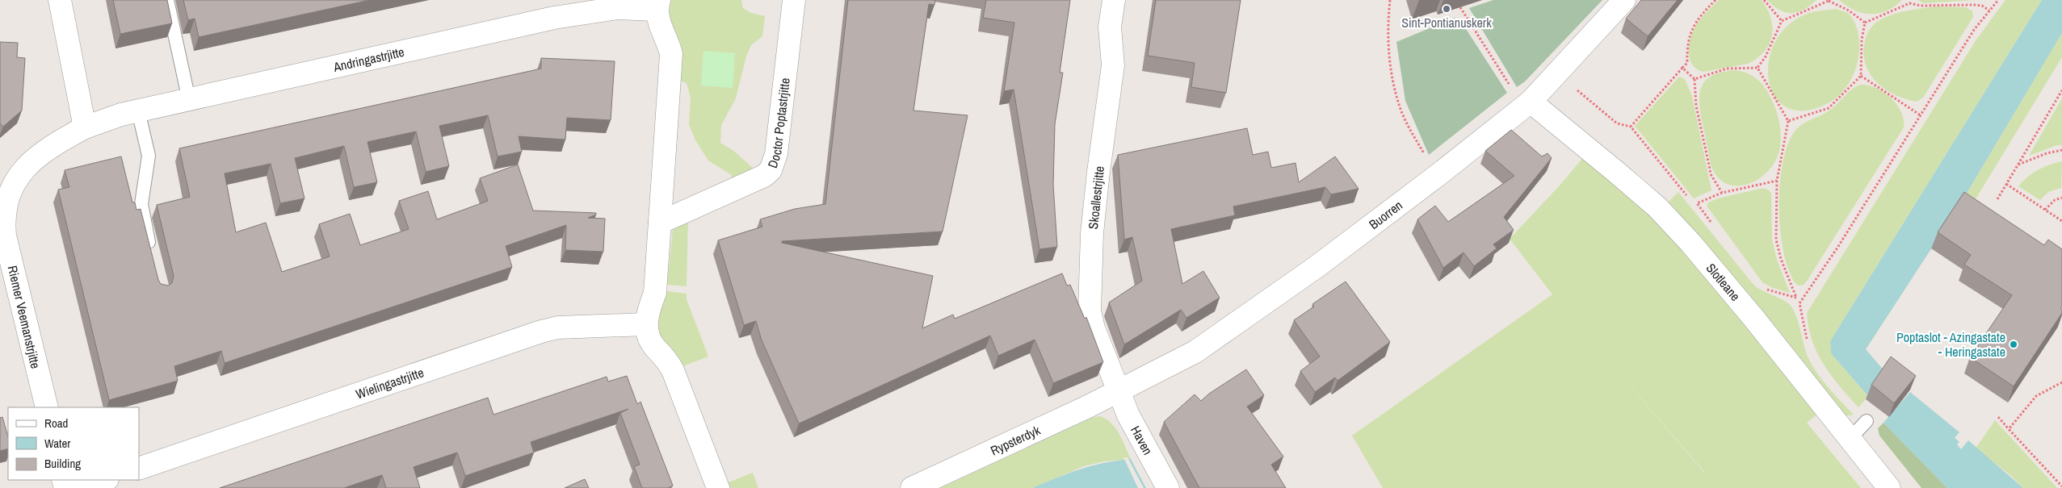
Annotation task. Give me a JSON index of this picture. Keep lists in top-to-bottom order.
{
  "streets": {
    "street": [
      "Andringastrjitte",
      "Doctor Poptastrjitte",
      "Skoallestrjitte",
      "Buorren",
      "Slotleane",
      "Riemer Veemanstrjitte",
      "Wielingastrjitte",
      "Rypsterdyk",
      "Haven"
    ]
  },
  "crossings": [
    ["Andringastrjitte", "Riemer Veemanstrjitte"],
    ["Skoallestrjitte", "Buorren"],
    ["Skoallestrjitte", "Rypsterdyk"],
    ["Skoallestrjitte", "Haven"],
    ["Buorren", "Slotleane"],
    ["Buorren", "Rypsterdyk"],
    ["Buorren", "Haven"],
    ["Rypsterdyk", "Haven"]
  ],
  "places": ["Sint-Pontianuskerk", "Poptaslot - Azingastate - Heringastate"],
  "legend": ["Road", "Water", "Building"]
}
